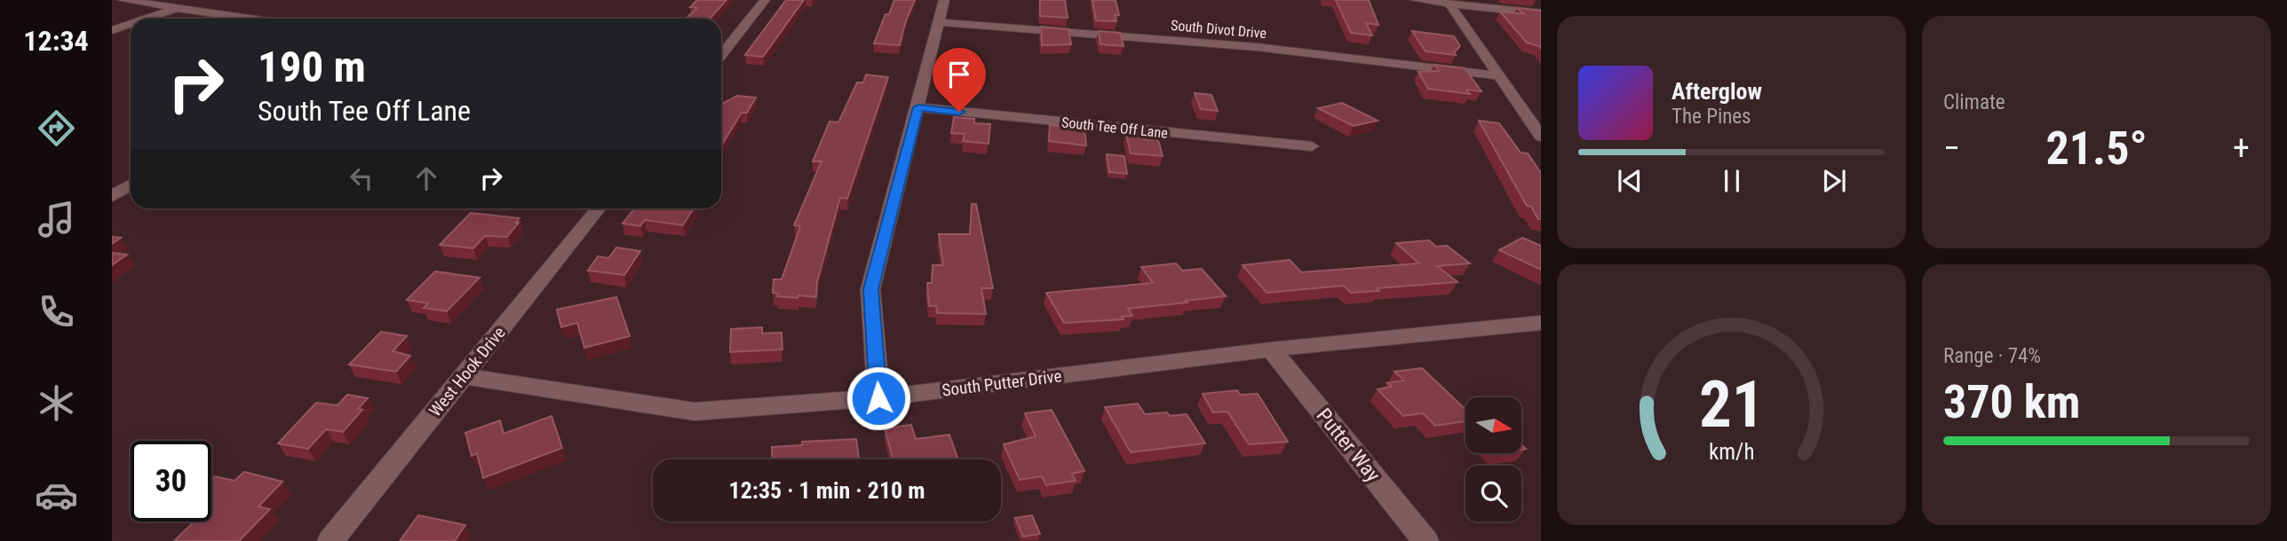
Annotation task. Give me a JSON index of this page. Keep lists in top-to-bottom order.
{
  "streets": {
    "street": [
      "South Divot Drive",
      "South Tee Off Lane",
      "West Hook Drive",
      "South Putter Drive",
      "Putter Way"
    ]
  },
  "crossings": [
    ["West Hook Drive", "South Putter Drive"],
    ["South Putter Drive", "Putter Way"]
  ],
  "north": "right",
  "page": {
    "tabs": "12:34",
    "tile": [
      "Climate",
      ["Range · 74%", "370 km"]
    ],
    "turn": ["190 m", "South Tee Off Lane"],
    "song": ["Afterglow", "The Pines"],
    "heat": ["−", "21.5°", "+"],
    "limit": "30",
    "trip": "12:35 · 1 min · 210 m",
    "gauge": ["21", "km/h"]
  }
}
